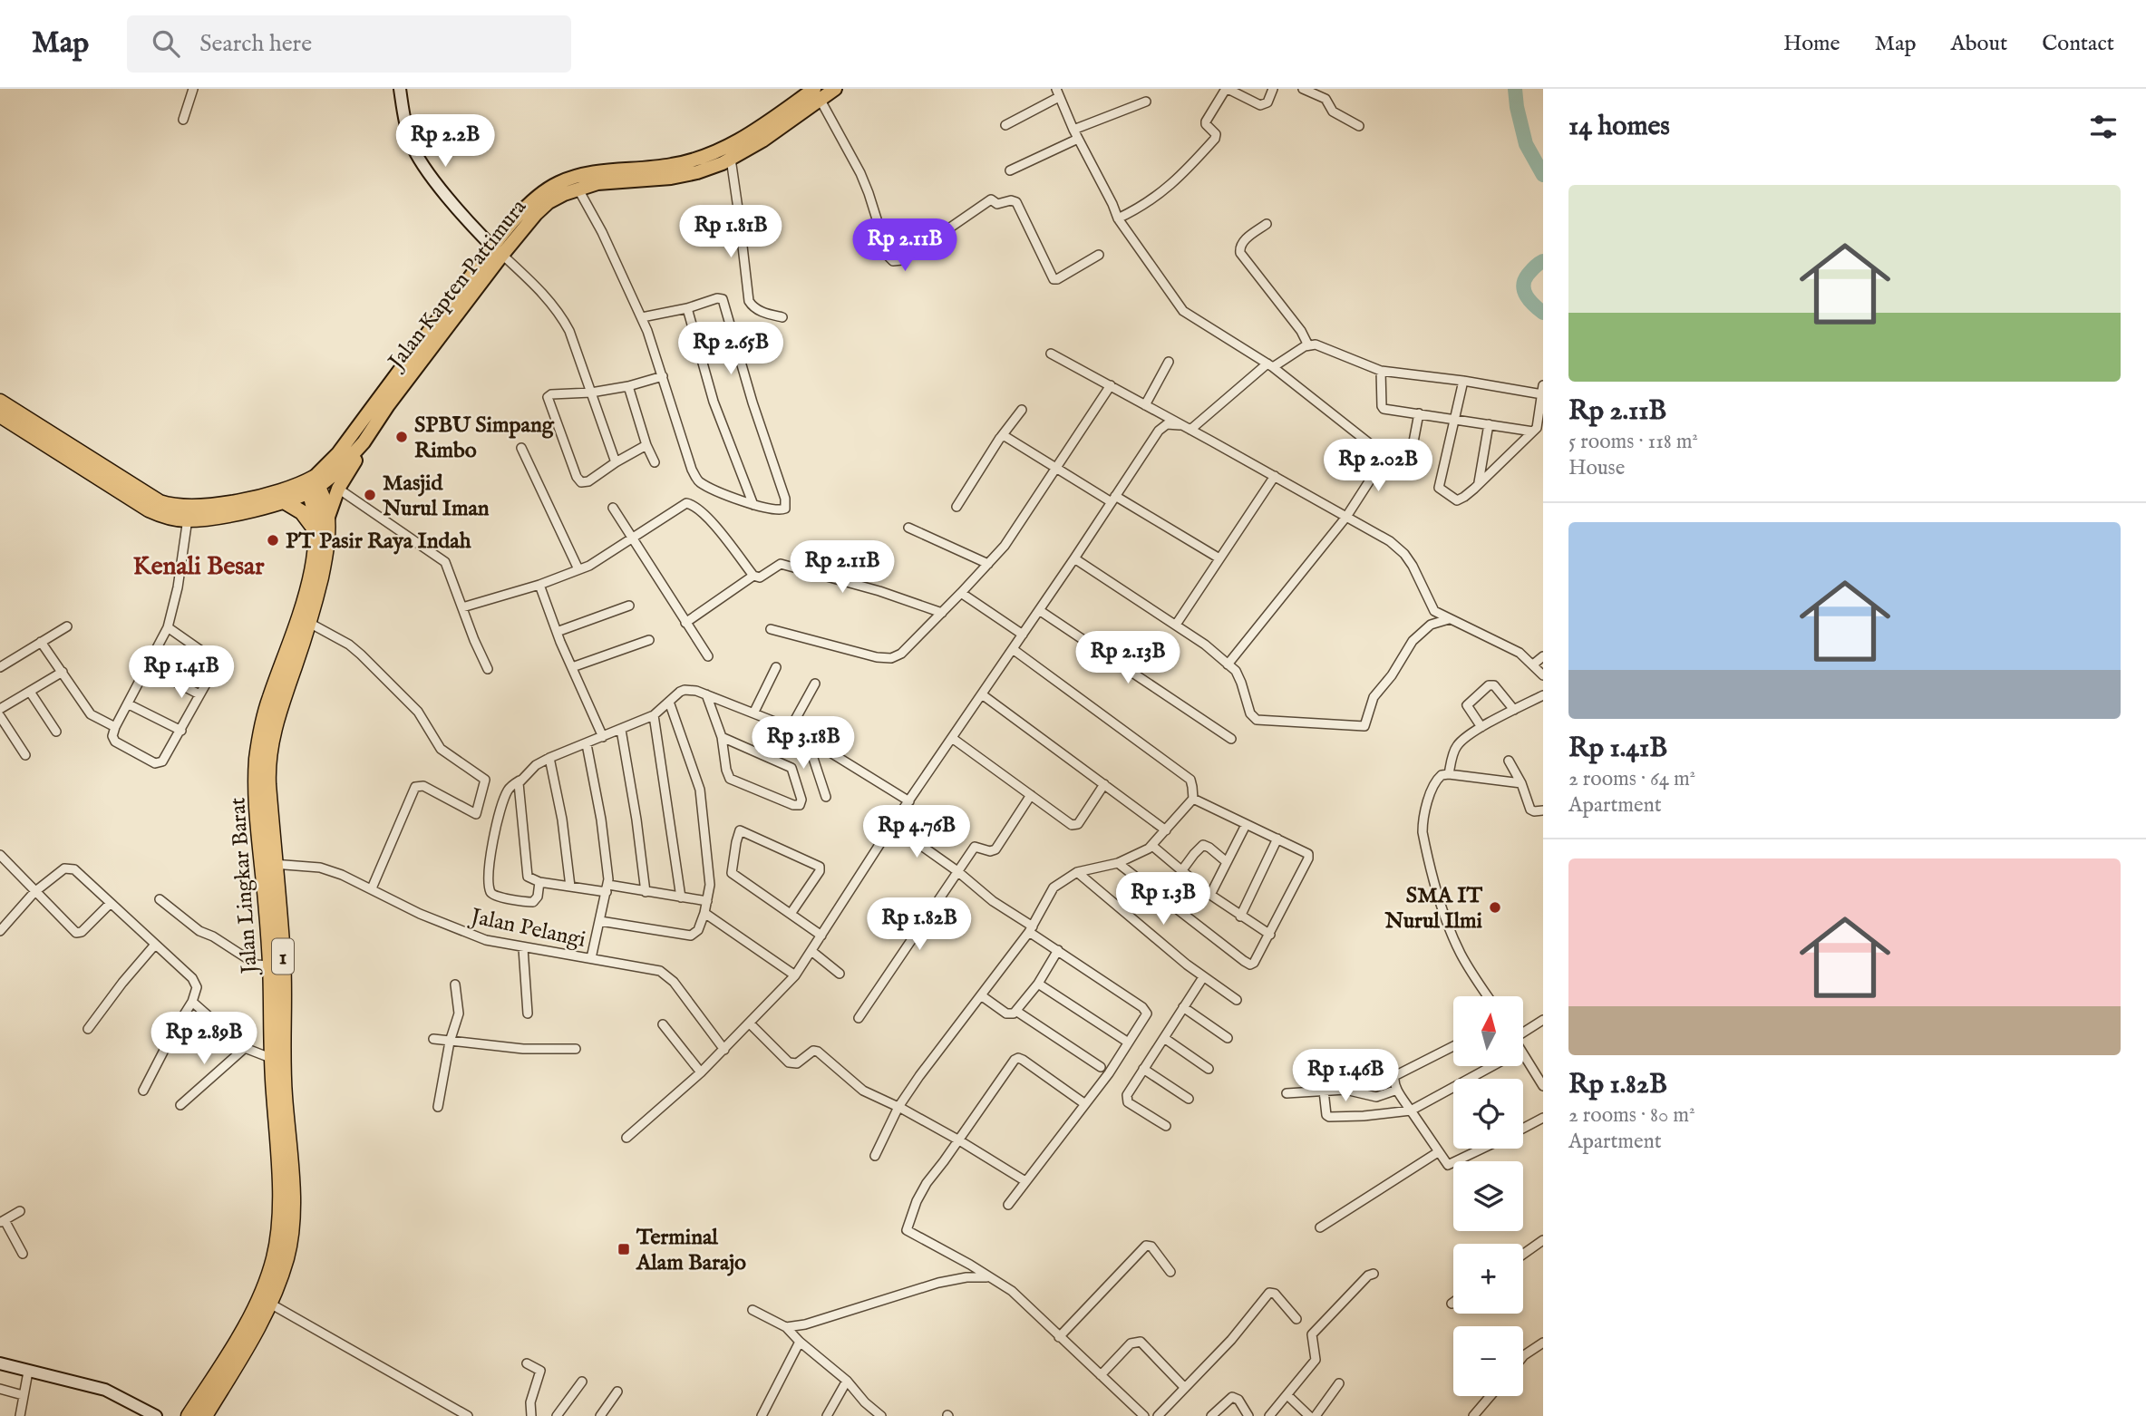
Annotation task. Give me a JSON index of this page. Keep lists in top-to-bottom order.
{
  "streets": {
    "highway": ["Jalan Lingkar Barat", "1"],
    "main road": ["Jalan Kapten Pattimura"],
    "street": ["Jalan Pelangi"]
  },
  "crossings": [
    ["Jalan Kapten Pattimura", "Jalan Lingkar Barat"],
    ["Jalan Lingkar Barat", "Jalan Pelangi"]
  ],
  "districts": ["Kenali Besar"],
  "places": {
    "other": [
      "SPBU Simpang Rimbo",
      "Masjid Nurul Iman",
      "PT Pasir Raya Indah",
      "SMA IT Nurul Ilmi"
    ],
    "transit": ["Terminal Alam Barajo"]
  },
  "north": "top",
  "page": {
    "header": "Map",
    "search": "Search here",
    "nav": [
      "Home",
      "Map",
      "About",
      "Contact"
    ],
    "heading": "14 homes",
    "price": [
      "Rp 2.2B",
      "Rp 1.81B",
      "Rp 2.11B",
      "Rp 2.65B",
      "Rp 2.02B",
      "Rp 2.11B",
      "Rp 2.13B",
      "Rp 1.41B",
      "Rp 3.18B",
      "Rp 4.76B",
      "Rp 1.3B",
      "Rp 1.82B",
      "Rp 2.89B",
      "Rp 1.46B"
    ],
    "list": [
      {
        "name": "Rp 2.11B",
        "note": "5 rooms · 118 m² · House"
      },
      {
        "name": "Rp 1.41B",
        "note": "2 rooms · 64 m² · Apartment"
      },
      {
        "name": "Rp 1.82B",
        "note": "2 rooms · 80 m² · Apartment"
      }
    ],
    "map_buttons": ["+", "−"]
  }
}
